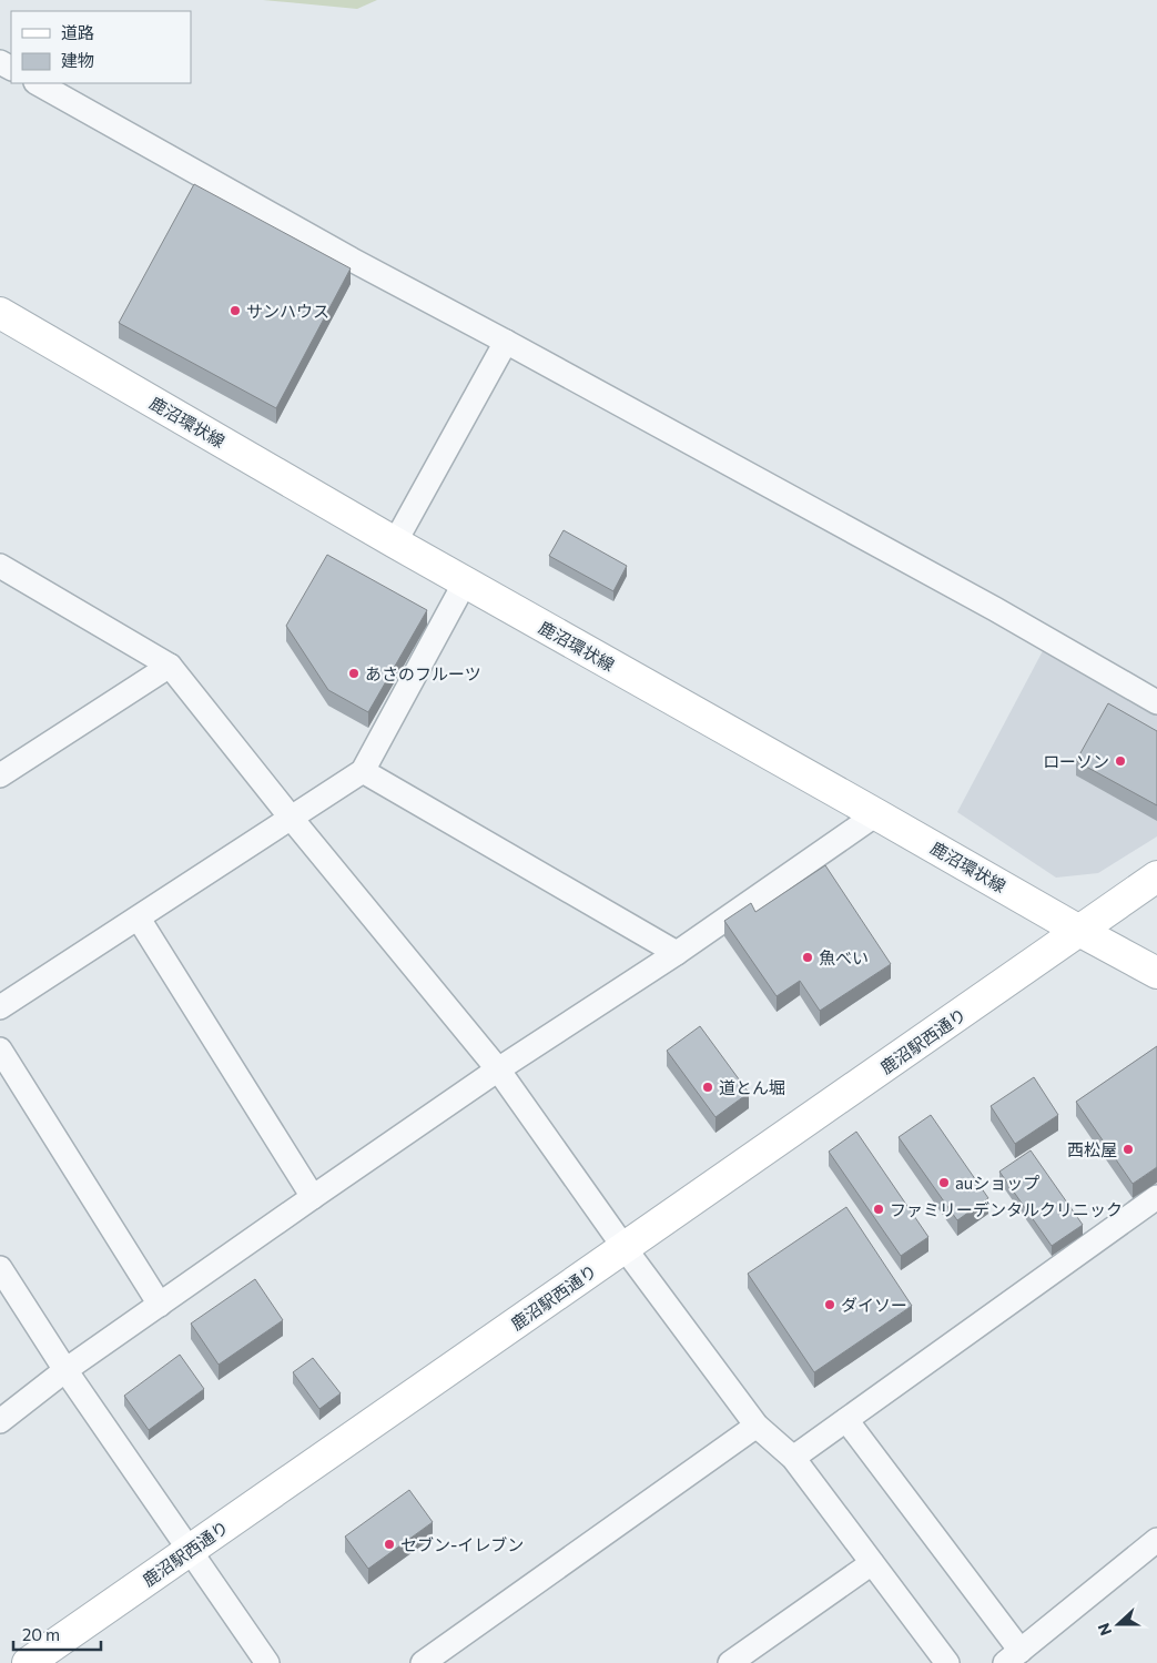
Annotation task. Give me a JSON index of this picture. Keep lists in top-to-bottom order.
{
  "streets": {
    "street": ["鹿沼環状線", "鹿沼駅西通り"]
  },
  "crossings": [
    ["鹿沼環状線", "鹿沼駅西通り"]
  ],
  "places": [
    "サンハウス",
    "あさのフルーツ",
    "ローソン",
    "魚べい",
    "道とん堀",
    "西松屋",
    "auショップ",
    "ファミリーデンタルクリニック",
    "ダイソー",
    "セブン-イレブン"
  ],
  "legend": ["道路", "建物"],
  "scale_bar": "20 m",
  "north": "left"
}
